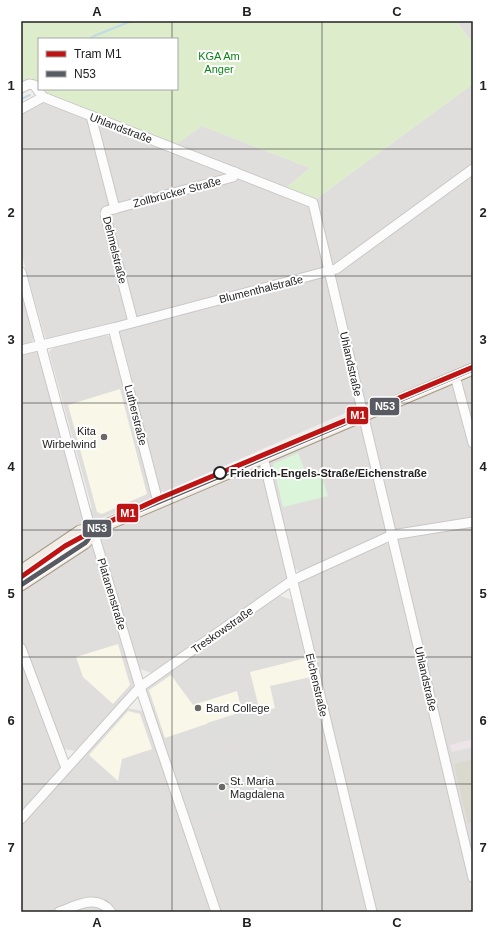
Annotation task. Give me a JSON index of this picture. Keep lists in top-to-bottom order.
{
  "streets": {
    "street": [
      "Uhlandstraße",
      "Zollbrücker Straße",
      "Dehmelstraße",
      "Blumenthalstraße",
      "Lutherstraße",
      "Platanenstraße",
      "Treskowstraße",
      "Eichenstraße"
    ]
  },
  "crossings": [
    ["Uhlandstraße", "Zollbrücker Straße"],
    ["Uhlandstraße", "Dehmelstraße"],
    ["Uhlandstraße", "Blumenthalstraße"],
    ["Uhlandstraße", "Treskowstraße"],
    ["Zollbrücker Straße", "Dehmelstraße"],
    ["Dehmelstraße", "Blumenthalstraße"],
    ["Blumenthalstraße", "Lutherstraße"],
    ["Blumenthalstraße", "Platanenstraße"],
    ["Platanenstraße", "Treskowstraße"],
    ["Treskowstraße", "Eichenstraße"]
  ],
  "parks": ["KGA Am Anger"],
  "places": [
    "Kita Wirbelwind",
    "Friedrich-Engels-Straße/Eichenstraße",
    "Bard College",
    "St. Maria Magdalena"
  ],
  "lines": ["tram line M1", "transit line N53"],
  "legend": ["Tram M1", "N53"],
  "grid": {
    "columns": ["A", "B", "C"],
    "rows": [
      "1",
      "2",
      "3",
      "4",
      "5",
      "6",
      "7"
    ]
  }
}
